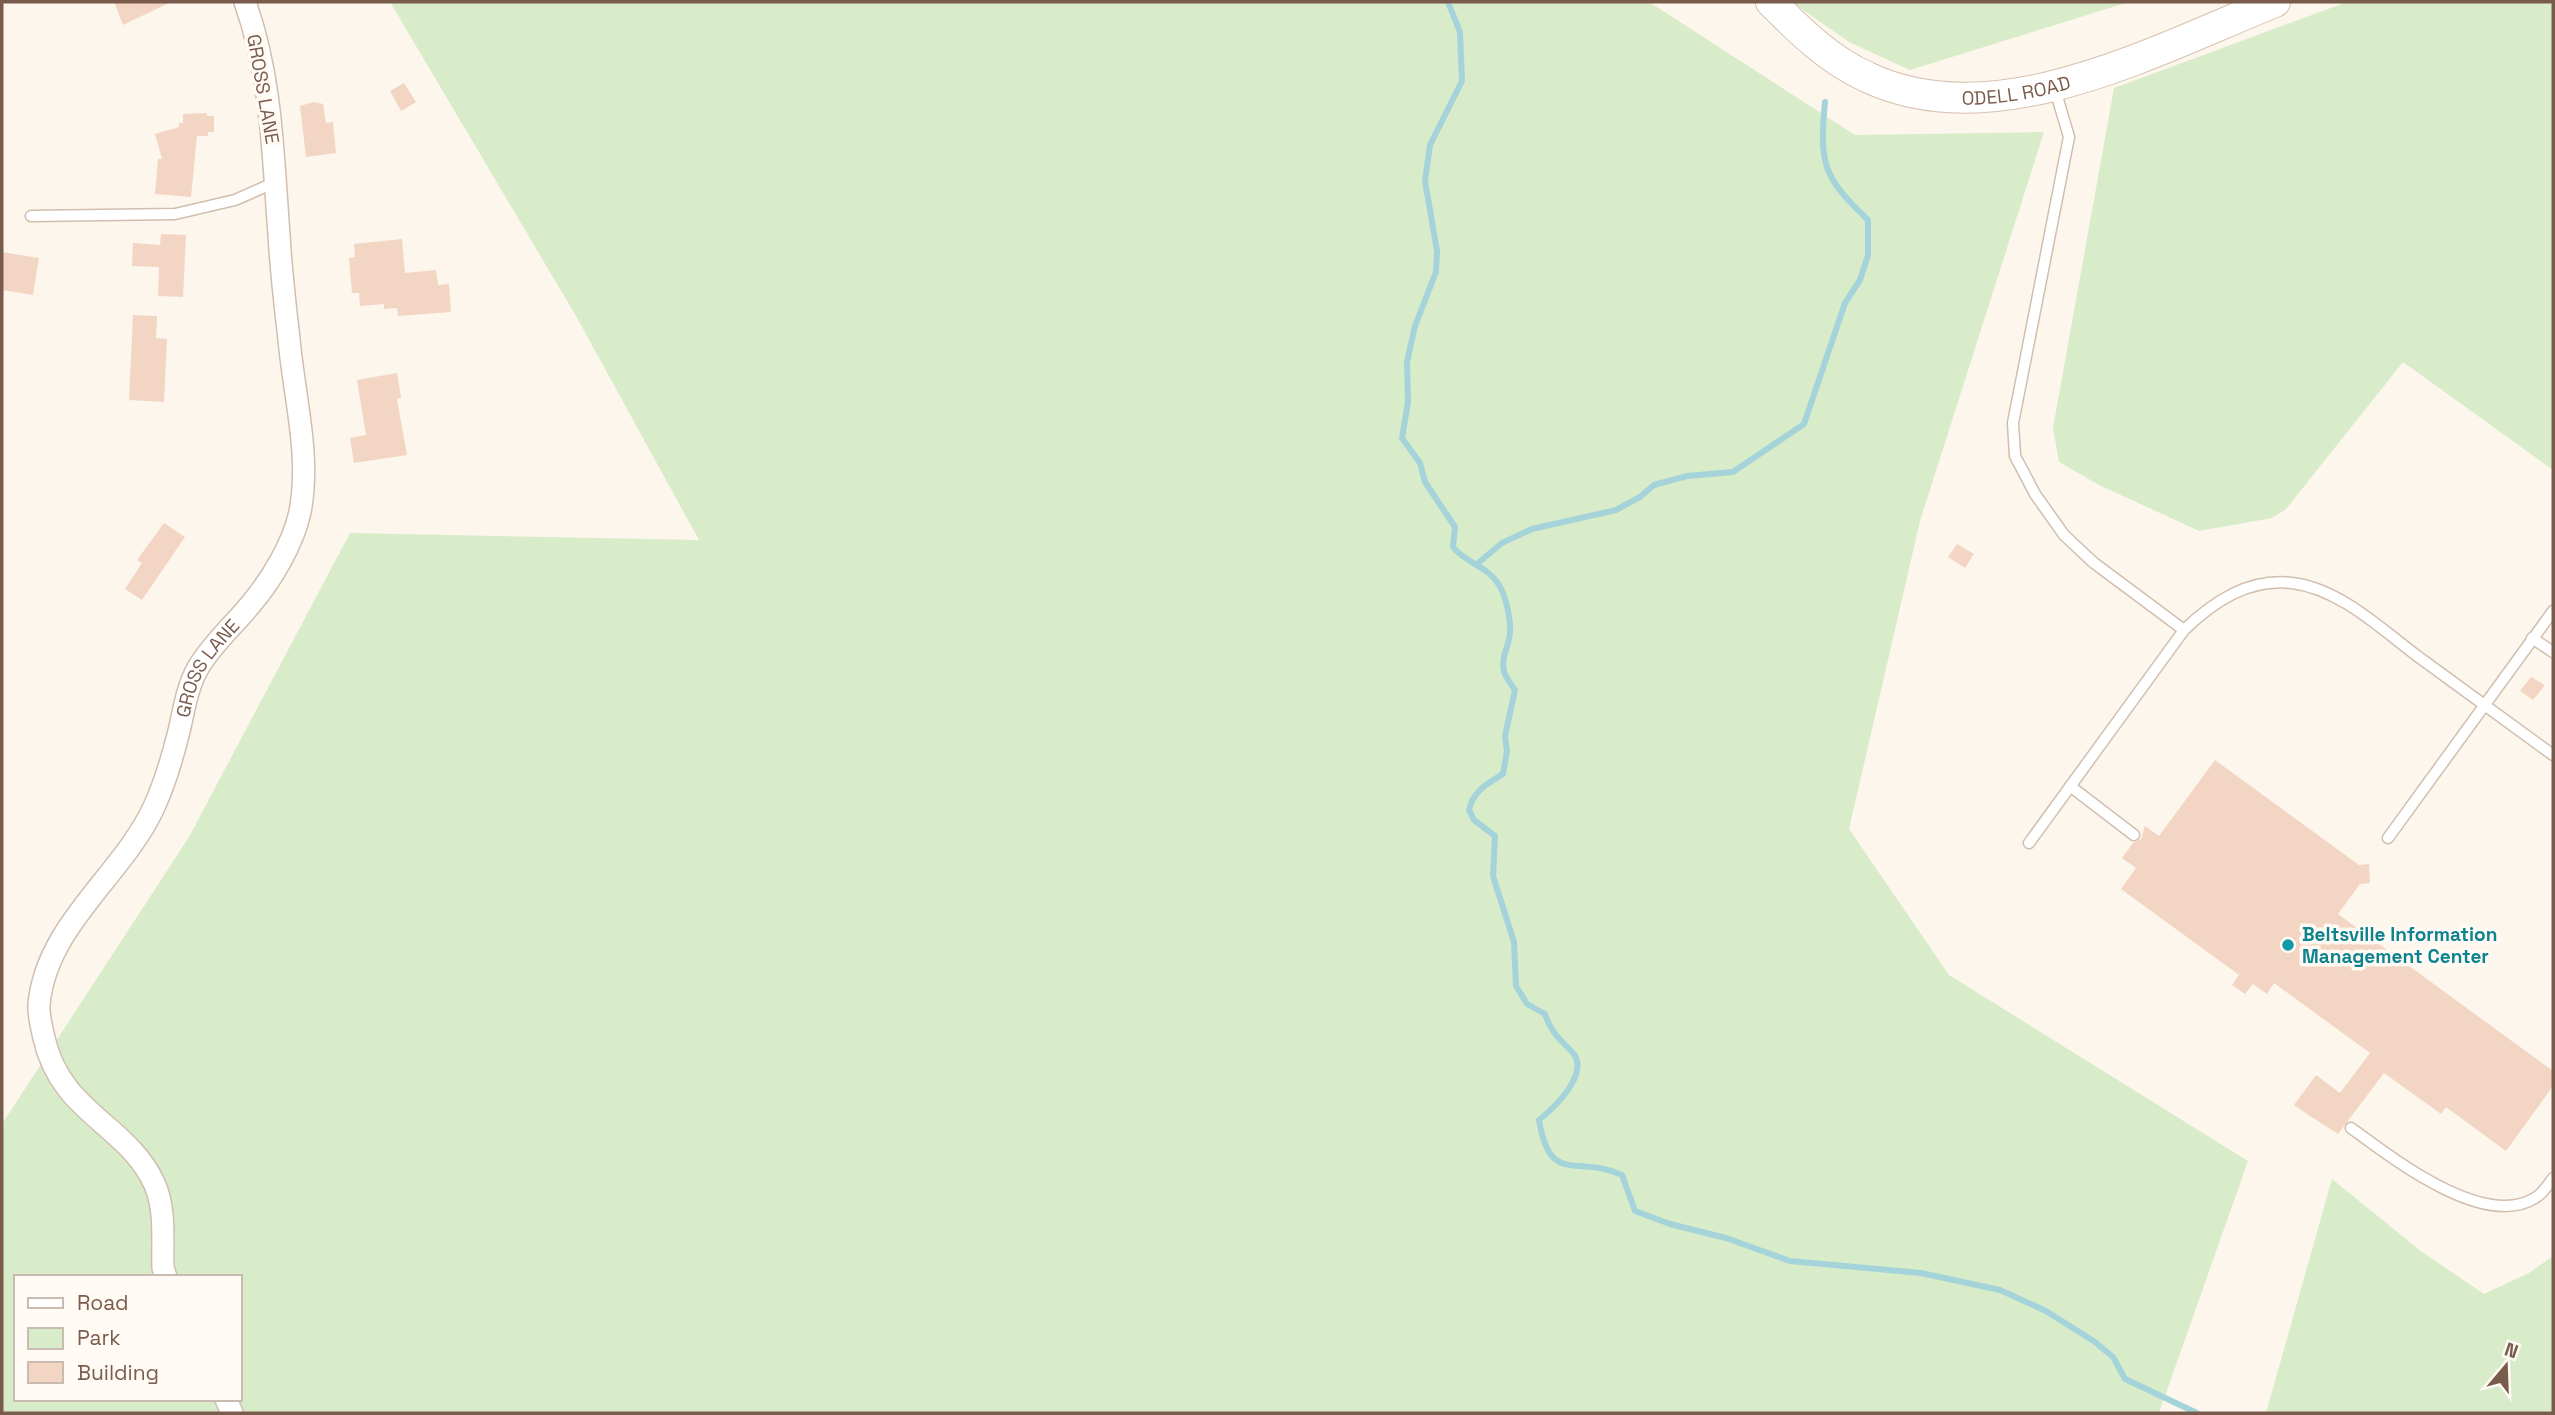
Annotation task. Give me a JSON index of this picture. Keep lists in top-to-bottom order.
{
  "streets": {
    "street": ["ODELL ROAD", "GROSS LANE"]
  },
  "places": ["Beltsville Information Management Center"],
  "legend": ["Road", "Park", "Building"],
  "north": "top"
}
